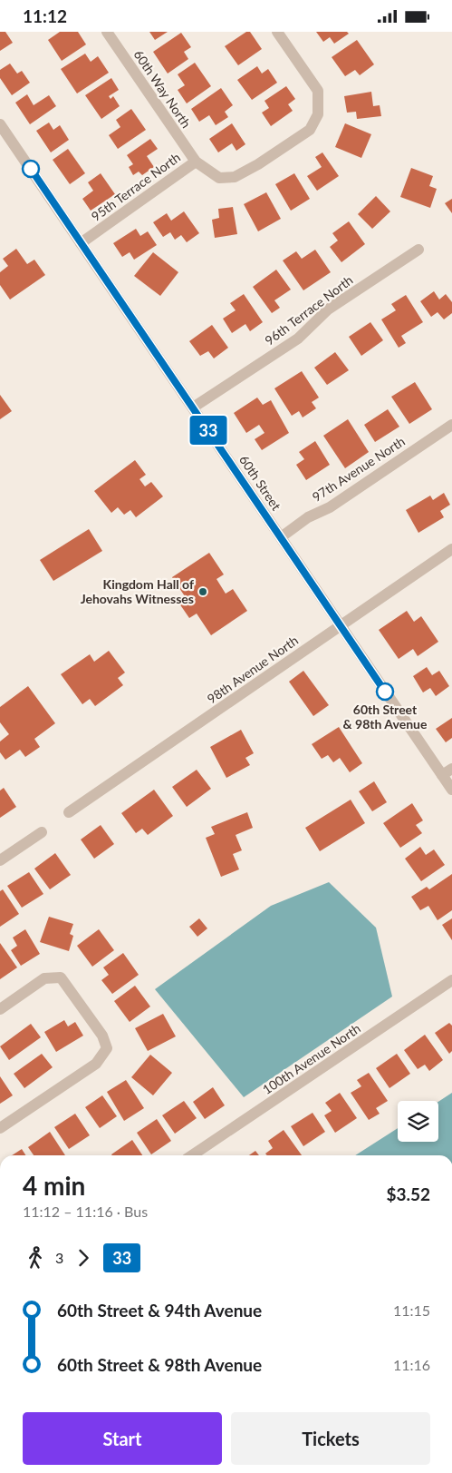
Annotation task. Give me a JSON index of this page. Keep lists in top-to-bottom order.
{
  "streets": {
    "street": [
      "60th Way North",
      "95th Terrace North",
      "96th Terrace North",
      "97th Avenue North",
      "60th Street",
      "98th Avenue North",
      "100th Avenue North"
    ]
  },
  "crossings": [
    ["60th Way North", "95th Terrace North"],
    ["95th Terrace North", "60th Street"],
    ["96th Terrace North", "60th Street"],
    ["97th Avenue North", "60th Street"],
    ["60th Street", "98th Avenue North"]
  ],
  "places": ["Kingdom Hall of Jehovahs Witnesses", "60th Street & 98th Avenue"],
  "lines": ["bus line 33"],
  "page": {
    "status": "11:12",
    "on_map": "33",
    "heading": ["4 min", "11:12 – 11:16 · Bus", "$3.52"],
    "legs": ["3", "33"],
    "list": [
      {
        "name": "60th Street & 94th Avenue",
        "value": "11:15"
      },
      {
        "name": "60th Street & 98th Avenue",
        "value": "11:16"
      }
    ],
    "buttons": ["Start", "Tickets"]
  }
}
